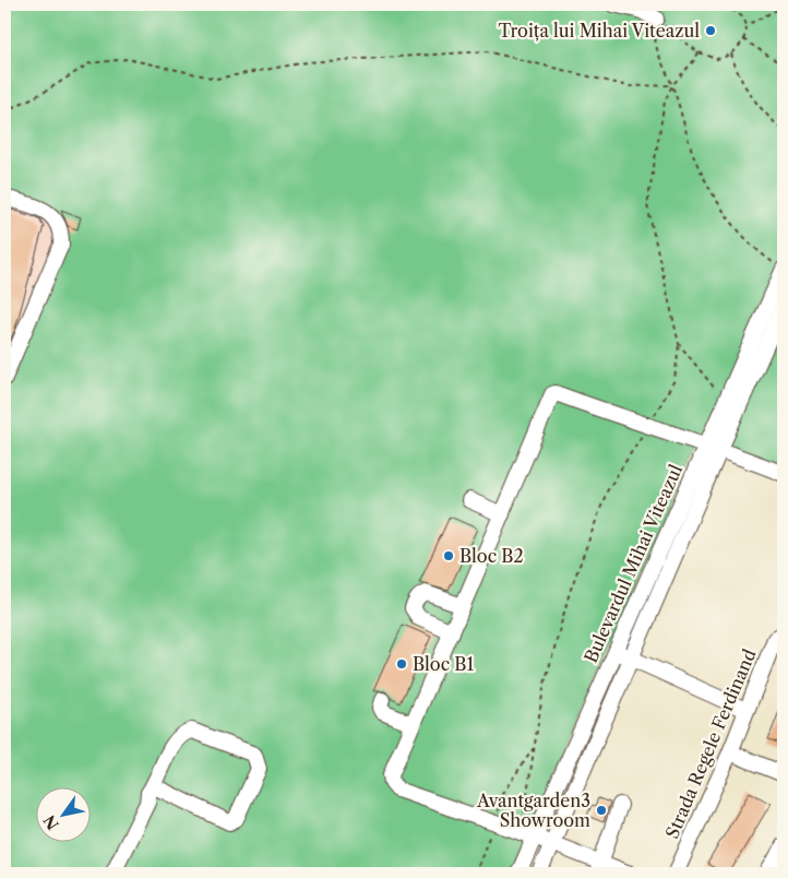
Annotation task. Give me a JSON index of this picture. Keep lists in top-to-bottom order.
{
  "streets": {
    "street": ["Bulevardul Mihai Viteazul", "Strada Regele Ferdinand"]
  },
  "places": [
    "Troița lui Mihai Viteazul",
    "Bloc B2",
    "Bloc B1",
    "Avantgarden3 Showroom"
  ],
  "north": "bottom left"
}
